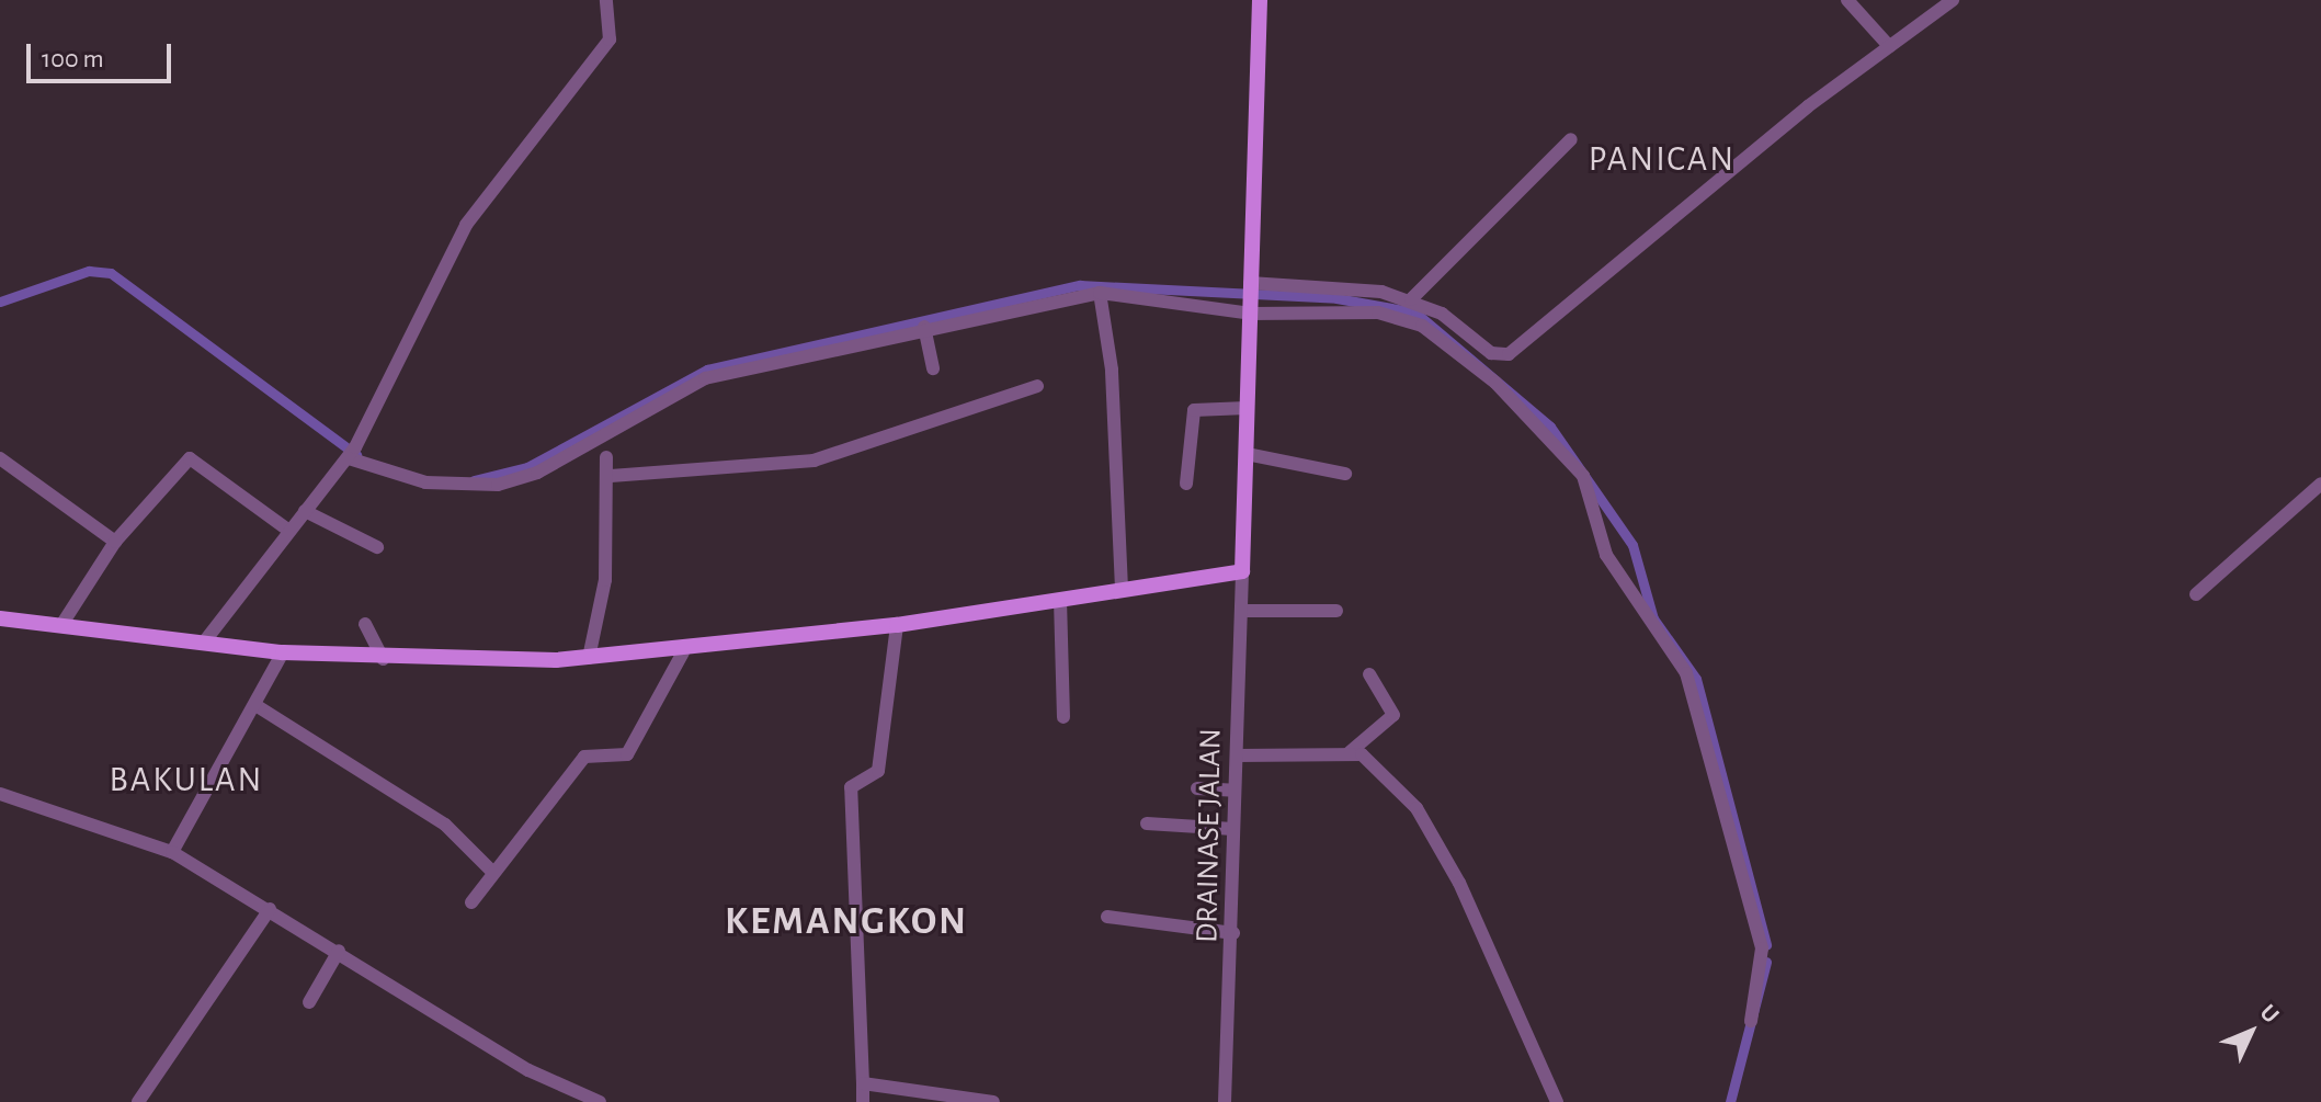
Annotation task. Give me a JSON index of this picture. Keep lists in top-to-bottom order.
{
  "streets": {
    "street": ["DRAINASE JALAN"]
  },
  "districts": ["PANICAN", "BAKULAN", "KEMANGKON"],
  "scale_bar": "100 m",
  "north": "top right"
}
